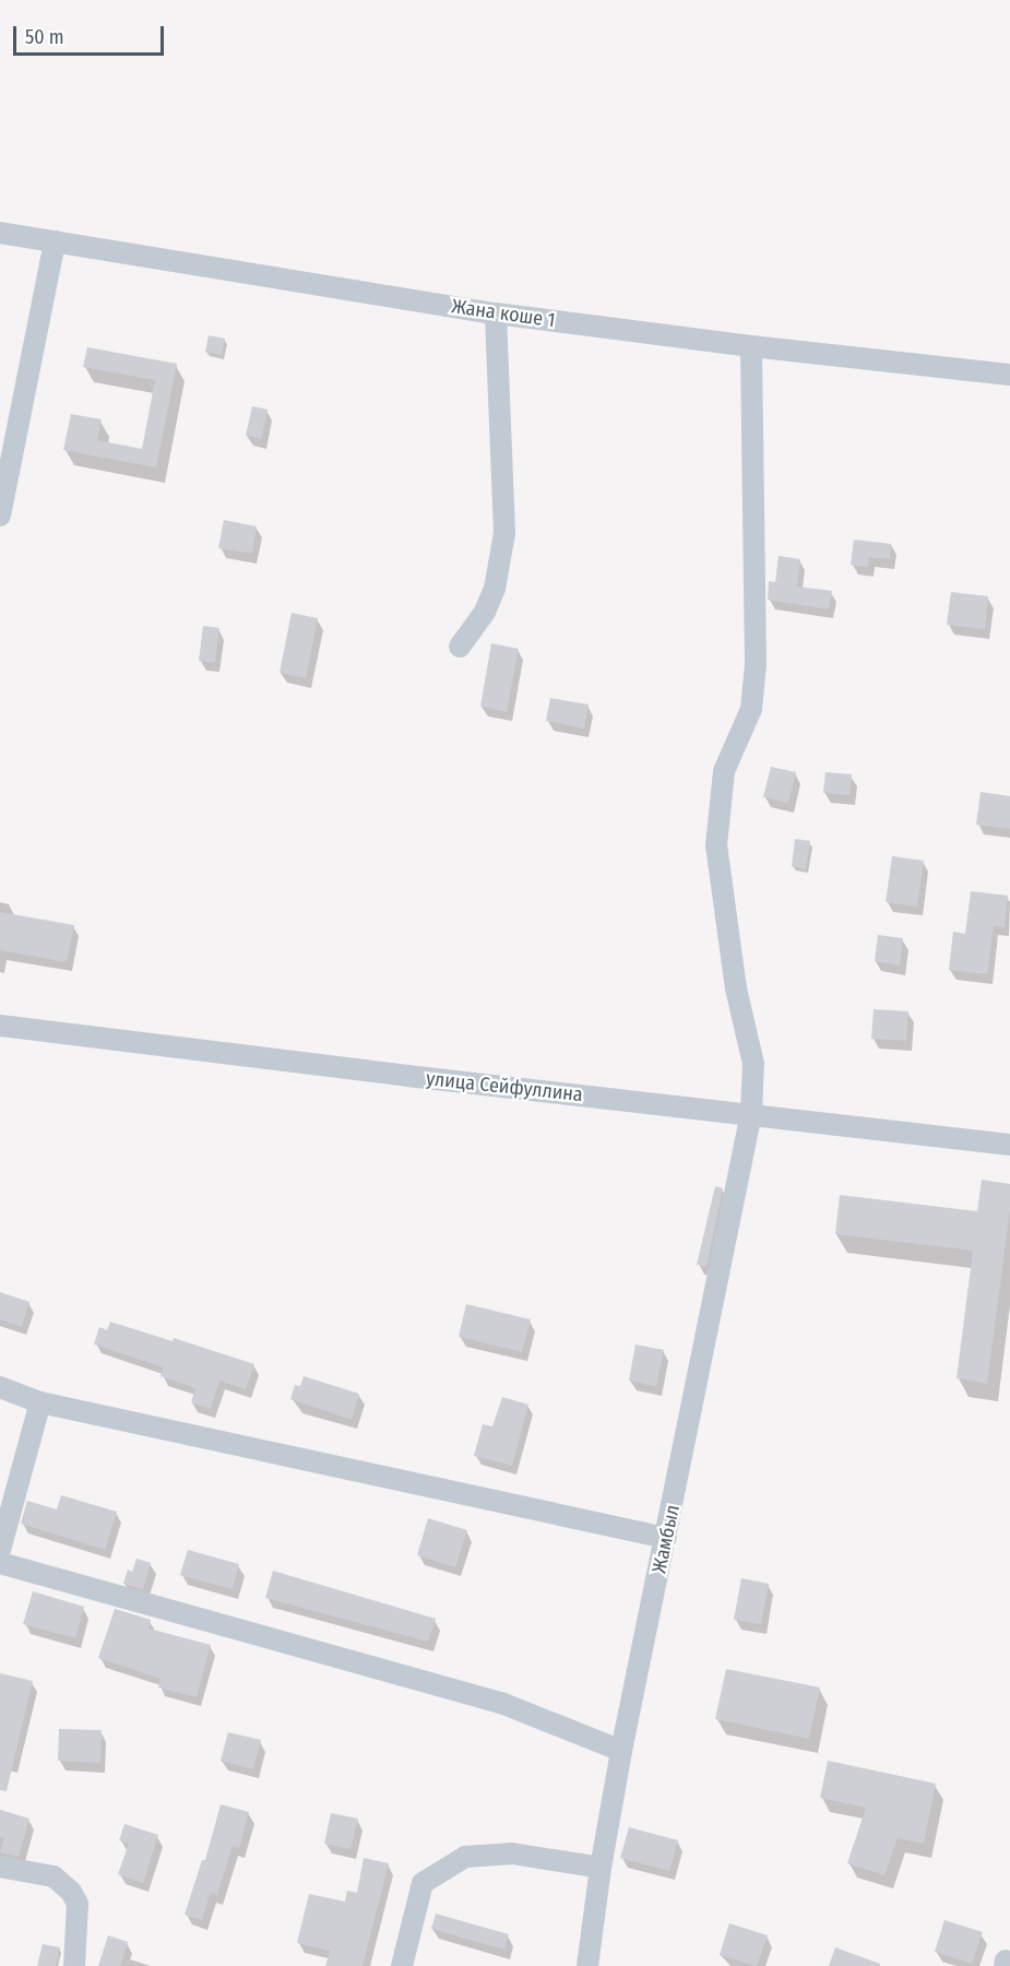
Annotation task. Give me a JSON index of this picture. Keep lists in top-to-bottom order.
{
  "streets": {
    "street": ["Жана коше 1", "улица Сейфуллина", "Жамбыл"]
  },
  "crossings": [
    ["Жана коше 1", "Жамбыл"],
    ["улица Сейфуллина", "Жамбыл"]
  ],
  "scale_bar": "50 m"
}
